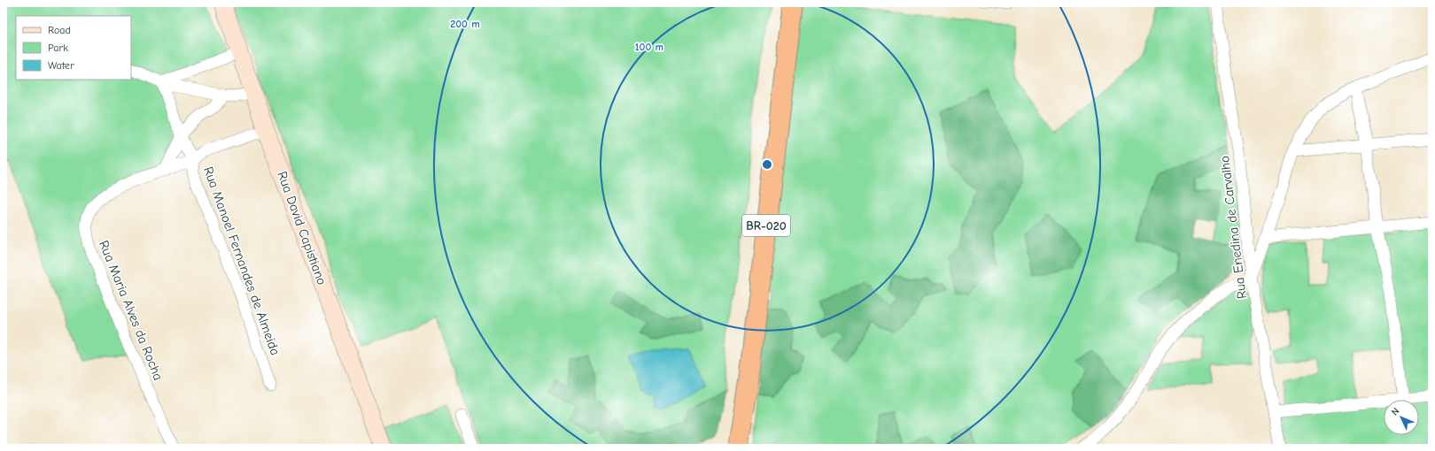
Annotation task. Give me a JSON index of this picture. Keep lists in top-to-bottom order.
{
  "streets": {
    "highway": ["BR-020"],
    "street": [
      "Rua Enedina de Carvalho",
      "Rua David Capistiano",
      "Rua Manoel Fernandes de Almeida",
      "Rua Maria Alves da Rocha"
    ]
  },
  "crossings": [
    ["Rua David Capistiano", "Rua Manoel Fernandes de Almeida"],
    ["Rua Manoel Fernandes de Almeida", "Rua Maria Alves da Rocha"]
  ],
  "legend": ["Road", "Park", "Water"],
  "north": "top left",
  "rings": ["200 m", "100 m"]
}
